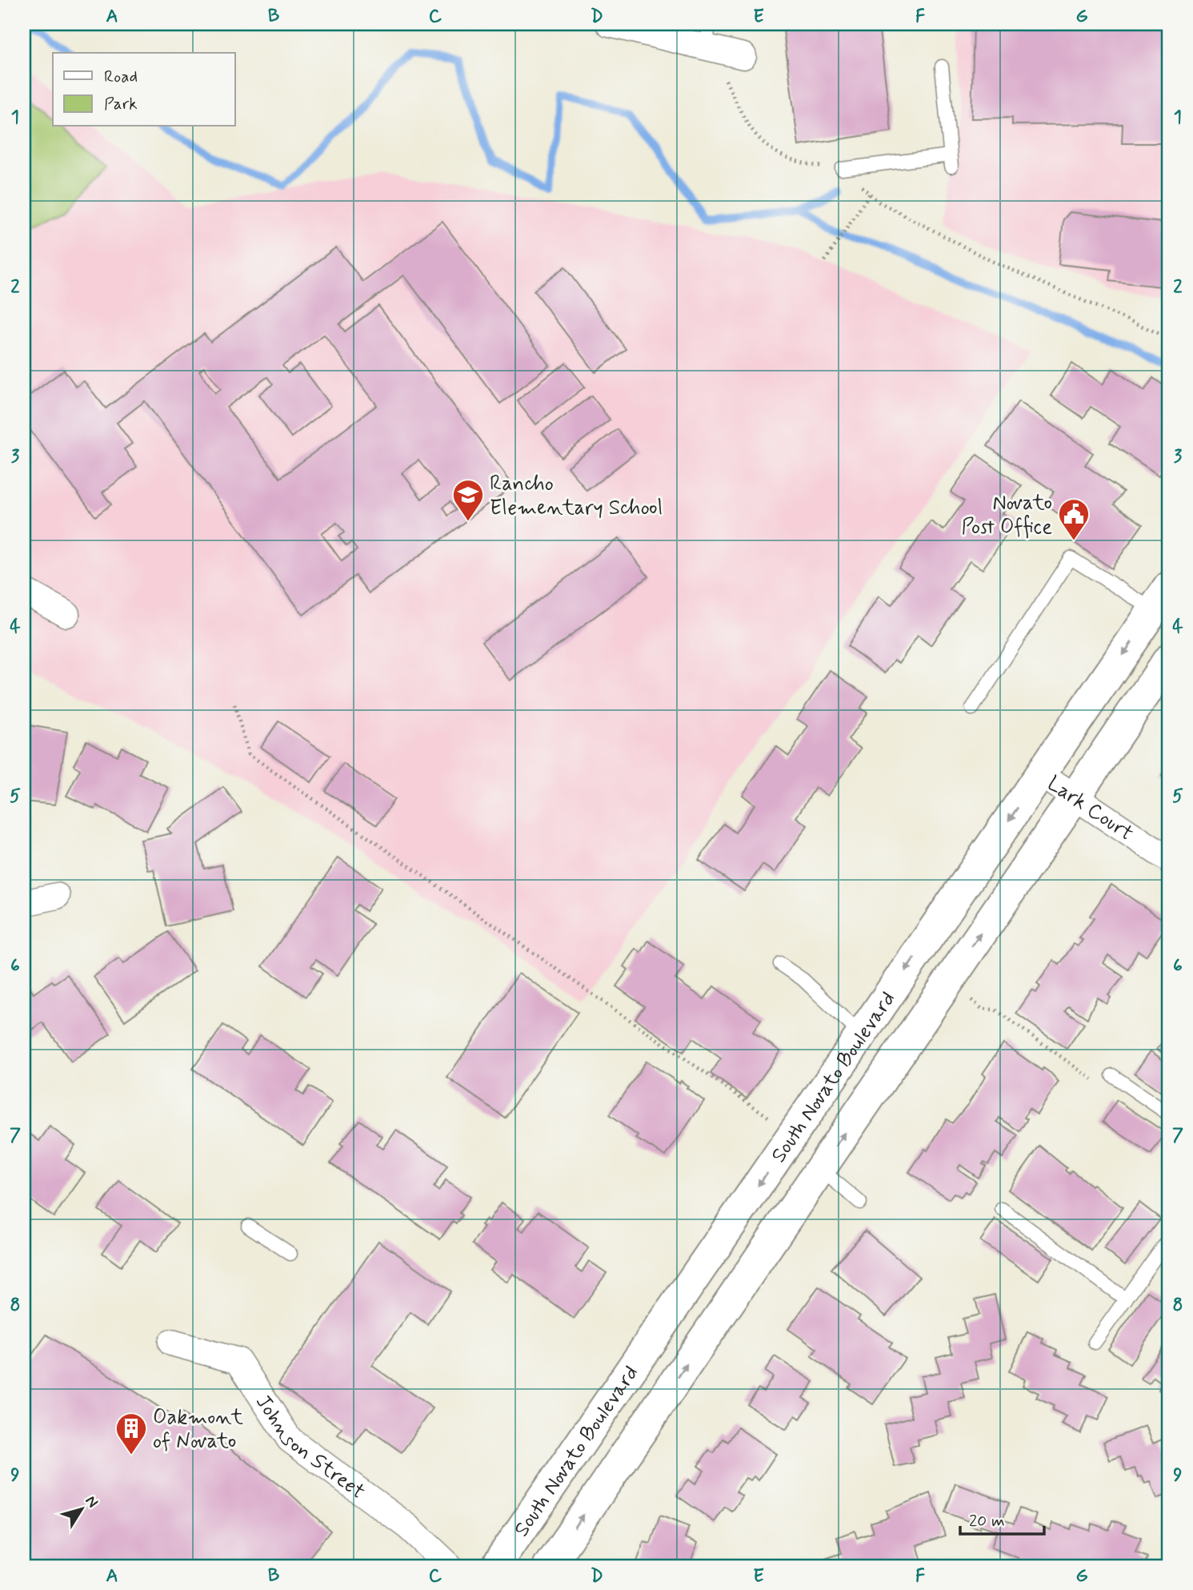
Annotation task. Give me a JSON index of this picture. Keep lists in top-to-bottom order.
{
  "streets": {
    "main road": ["South Novato Boulevard"],
    "street": ["Lark Court", "Johnson Street"]
  },
  "crossings": [
    ["Lark Court", "South Novato Boulevard"]
  ],
  "places": {
    "school or university": ["Rancho Elementary School"],
    "public building": ["Novato Post Office"],
    "building": ["Oakmont of Novato"]
  },
  "legend": ["Road", "Park"],
  "scale_bar": "20 m",
  "north": "top right",
  "grid": {
    "columns": [
      "A",
      "B",
      "C",
      "D",
      "E",
      "F",
      "G"
    ],
    "rows": [
      "1",
      "2",
      "3",
      "4",
      "5",
      "6",
      "7",
      "8",
      "9"
    ]
  }
}
